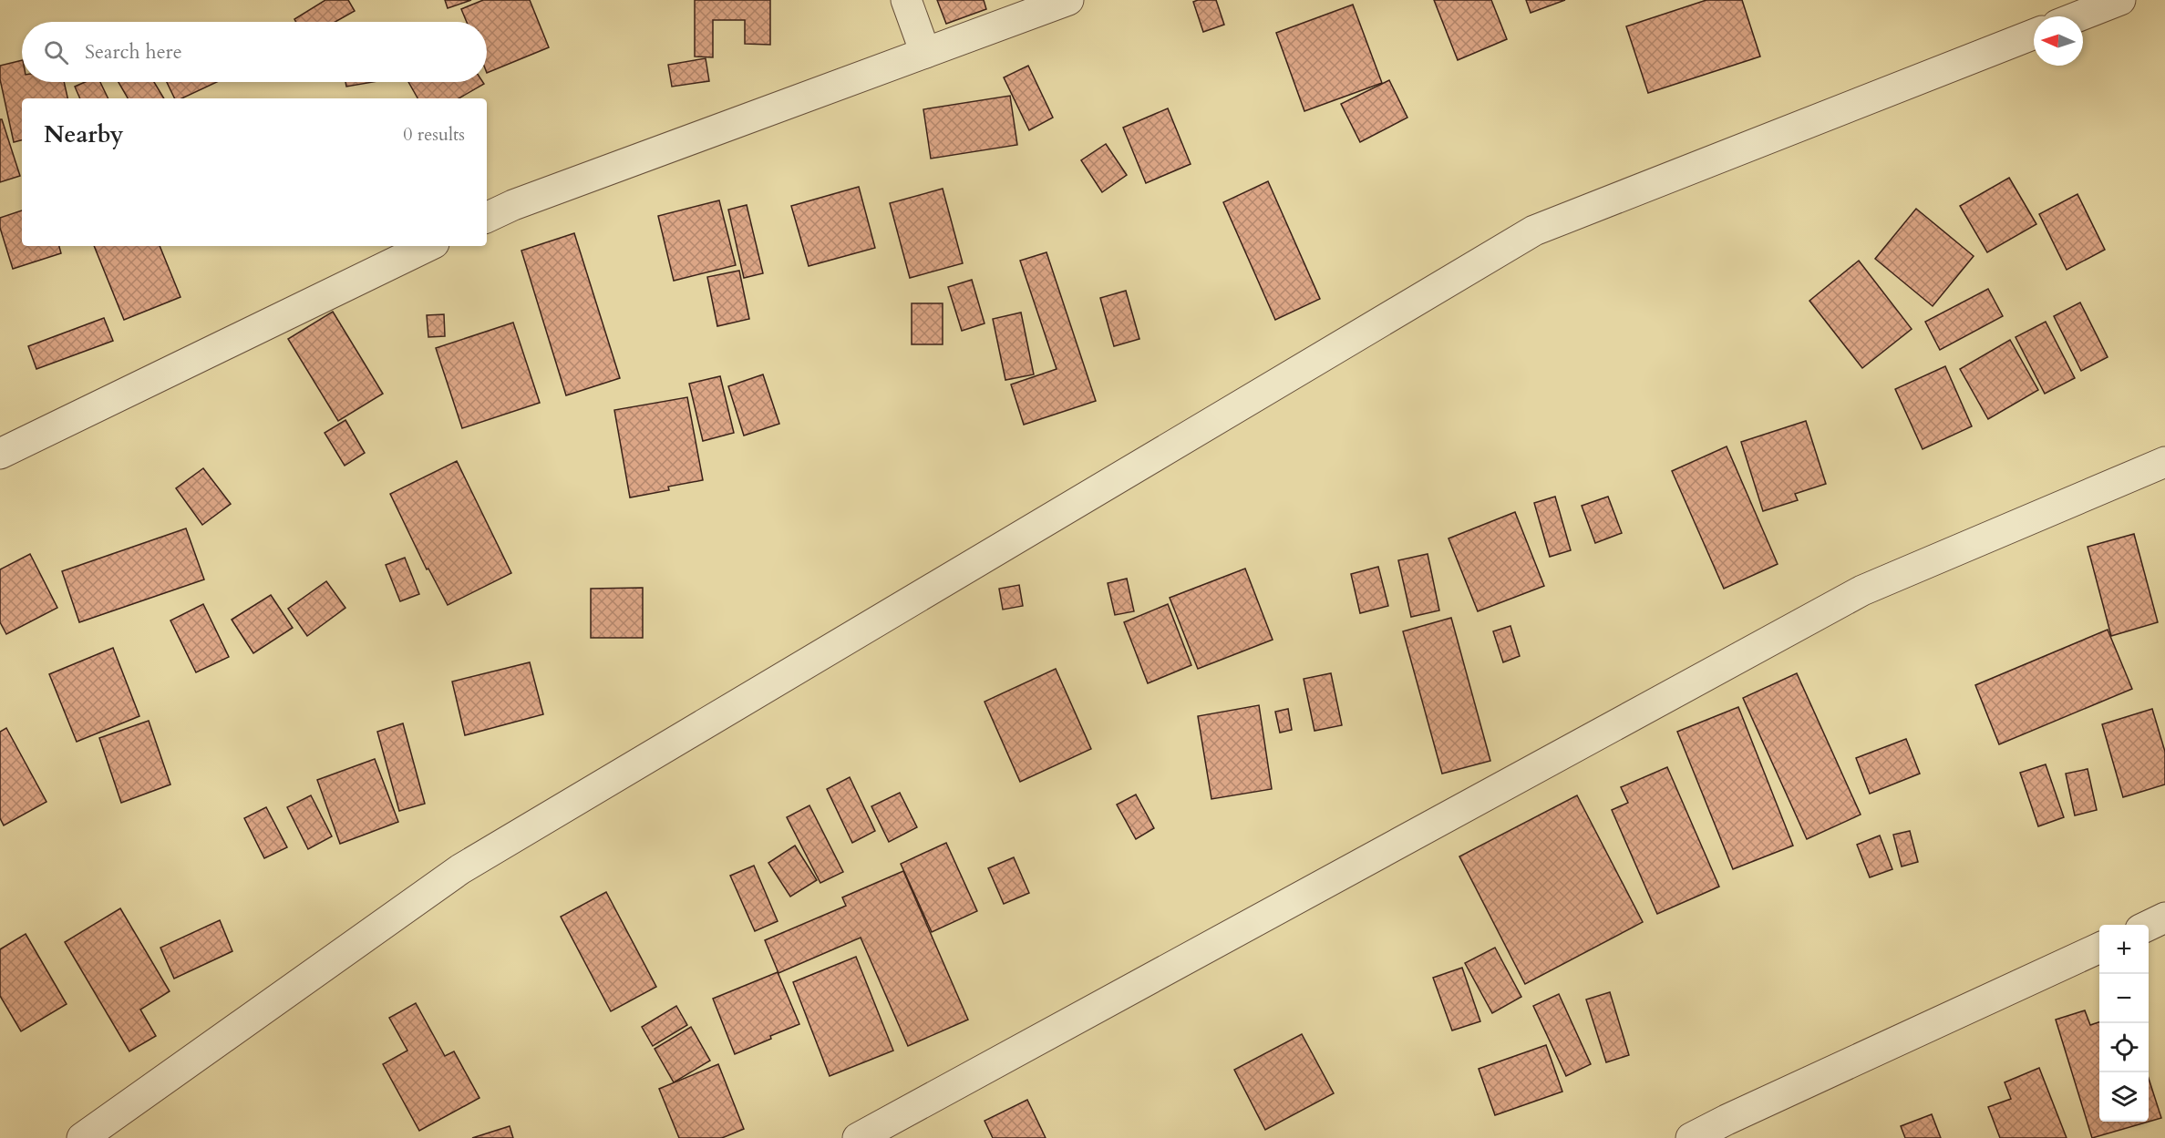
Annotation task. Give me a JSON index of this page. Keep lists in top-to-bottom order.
{
  "north": "left",
  "page": {
    "search": "Search here",
    "heading": ["Nearby", "0 results"],
    "map_buttons": ["+", "−"]
  }
}
